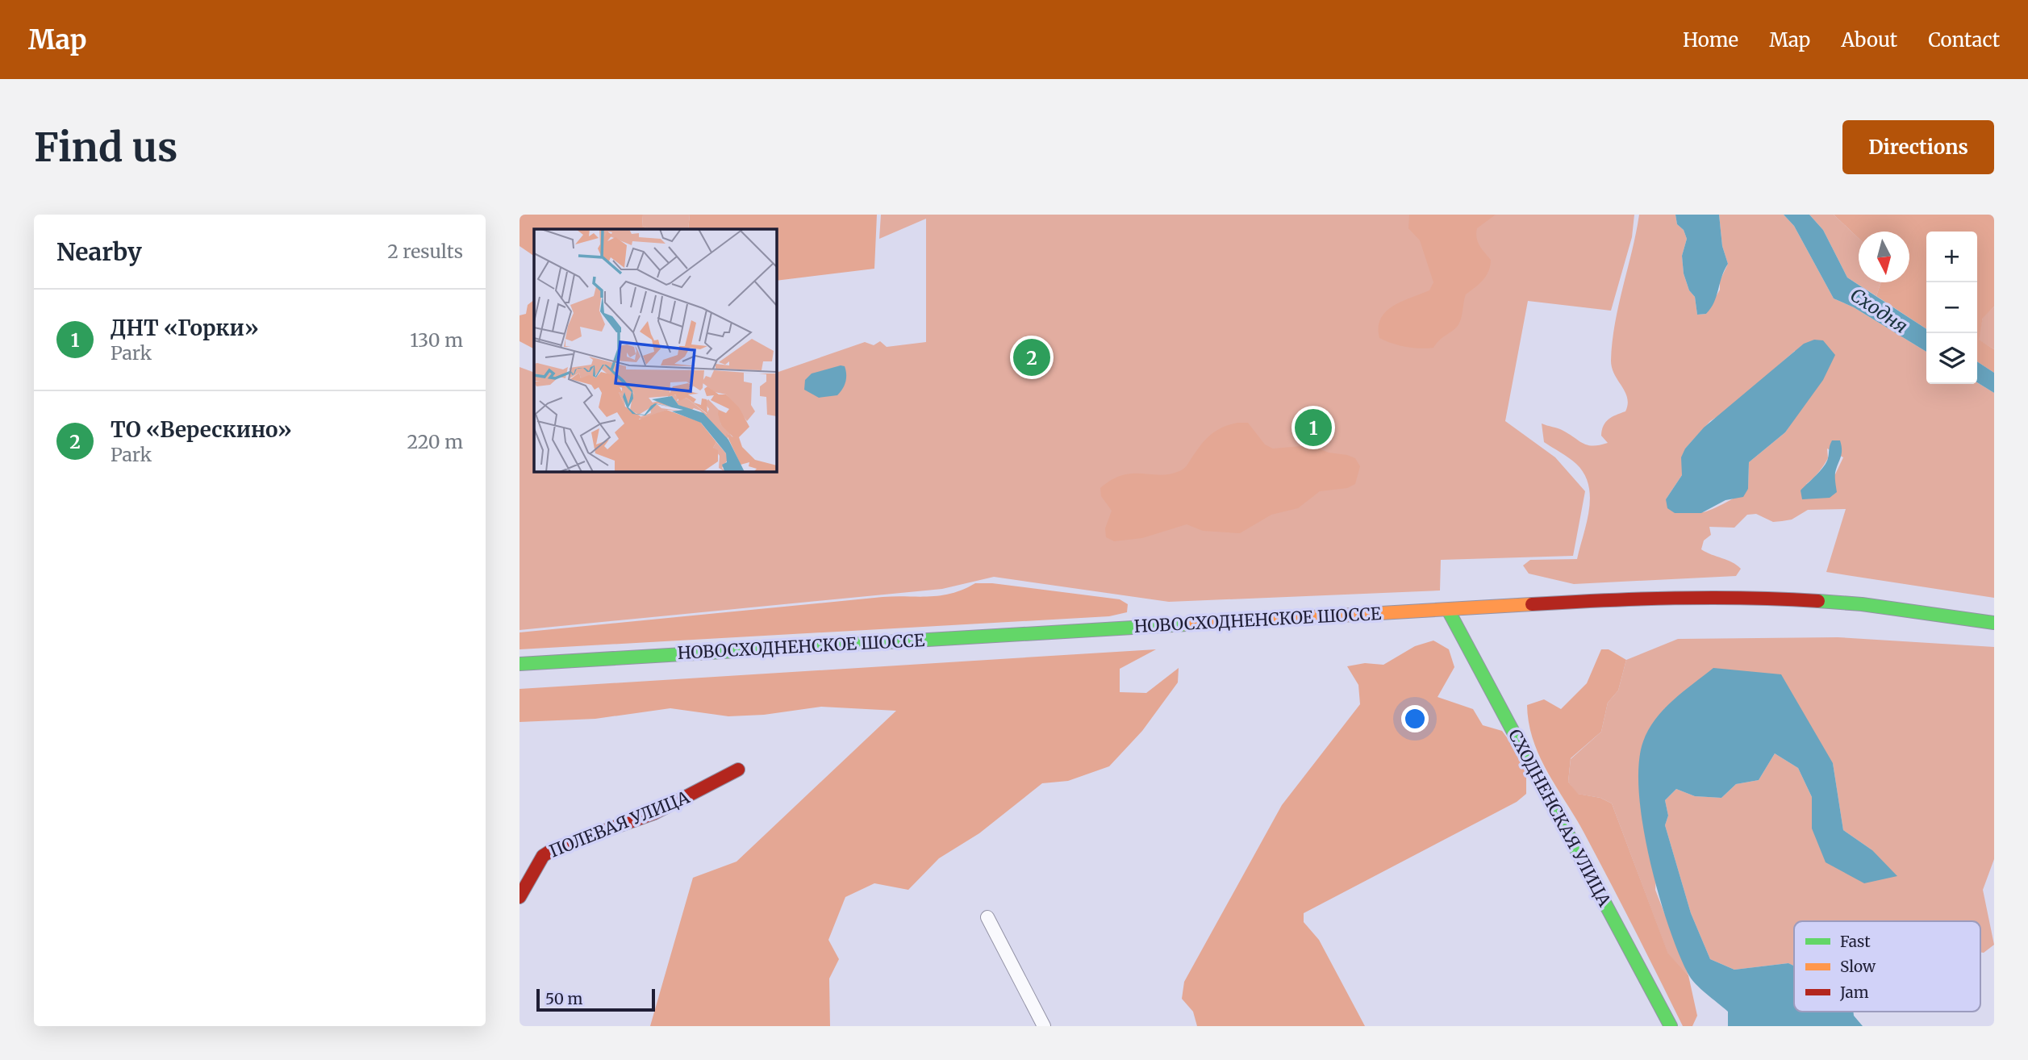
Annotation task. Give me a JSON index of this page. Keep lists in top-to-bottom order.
{
  "streets": {
    "main road": ["НОВОСХОДНЕНСКОЕ ШОССЕ", "СХОДНЕНСКАЯ УЛИЦА", "ПОЛЕВАЯ УЛИЦА"]
  },
  "crossings": [
    ["НОВОСХОДНЕНСКОЕ ШОССЕ", "СХОДНЕНСКАЯ УЛИЦА"]
  ],
  "water": ["Сходня"],
  "legend": ["Fast", "Slow", "Jam"],
  "scale_bar": "50 m",
  "north": "bottom",
  "page": {
    "header": "Map",
    "nav": [
      "Home",
      "Map",
      "About",
      "Contact"
    ],
    "buttons": "Directions",
    "title": "Find us",
    "heading": ["Nearby", "2 results"],
    "map_buttons": ["+", "−"],
    "list": [
      {
        "mark": "1",
        "name": "ДНТ «Горки»",
        "note": "Park",
        "value": "130 m"
      },
      {
        "mark": "2",
        "name": "ТО «Верескино»",
        "note": "Park",
        "value": "220 m"
      }
    ],
    "pins": ["2", "1"],
    "scale": "50 m"
  }
}
